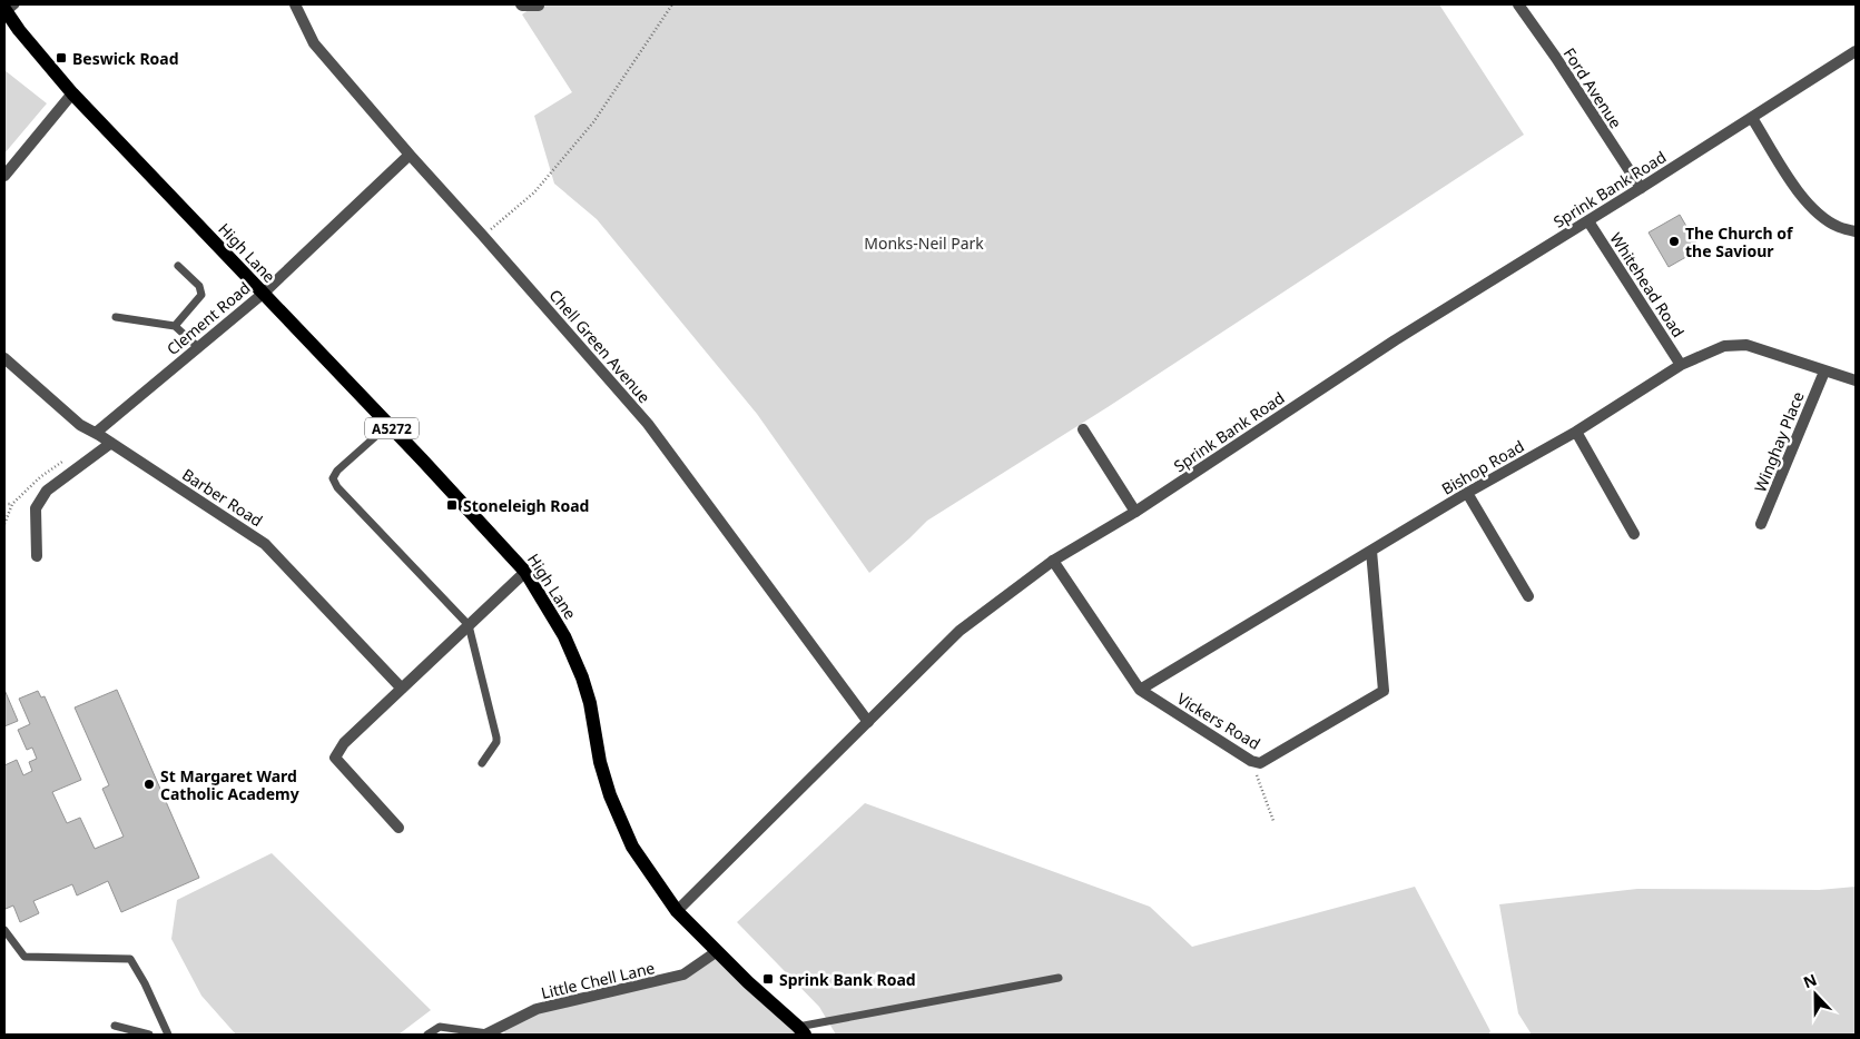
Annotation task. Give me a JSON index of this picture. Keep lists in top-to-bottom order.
{
  "streets": {
    "main road": ["High Lane", "A5272"],
    "street": [
      "Ford Avenue",
      "Sprink Bank Road",
      "Whitehead Road",
      "Clement Road",
      "Chell Green Avenue",
      "Winghay Place",
      "Bishop Road",
      "Barber Road",
      "Vickers Road",
      "Little Chell Lane"
    ]
  },
  "crossings": [
    ["Ford Avenue", "Sprink Bank Road"],
    ["Sprink Bank Road", "High Lane"],
    ["Sprink Bank Road", "Whitehead Road"],
    ["Sprink Bank Road", "Chell Green Avenue"],
    ["Sprink Bank Road", "Vickers Road"],
    ["High Lane", "Clement Road"],
    ["High Lane", "Little Chell Lane"],
    ["Whitehead Road", "Bishop Road"],
    ["Clement Road", "Chell Green Avenue"],
    ["Clement Road", "Barber Road"],
    ["Winghay Place", "Bishop Road"],
    ["Bishop Road", "Vickers Road"]
  ],
  "parks": ["Monks-Neil Park"],
  "places": {
    "transit": ["Beswick Road", "Stoneleigh Road", "Sprink Bank Road"],
    "other": ["The Church of the Saviour", "St Margaret Ward Catholic Academy"]
  },
  "north": "top"
}
